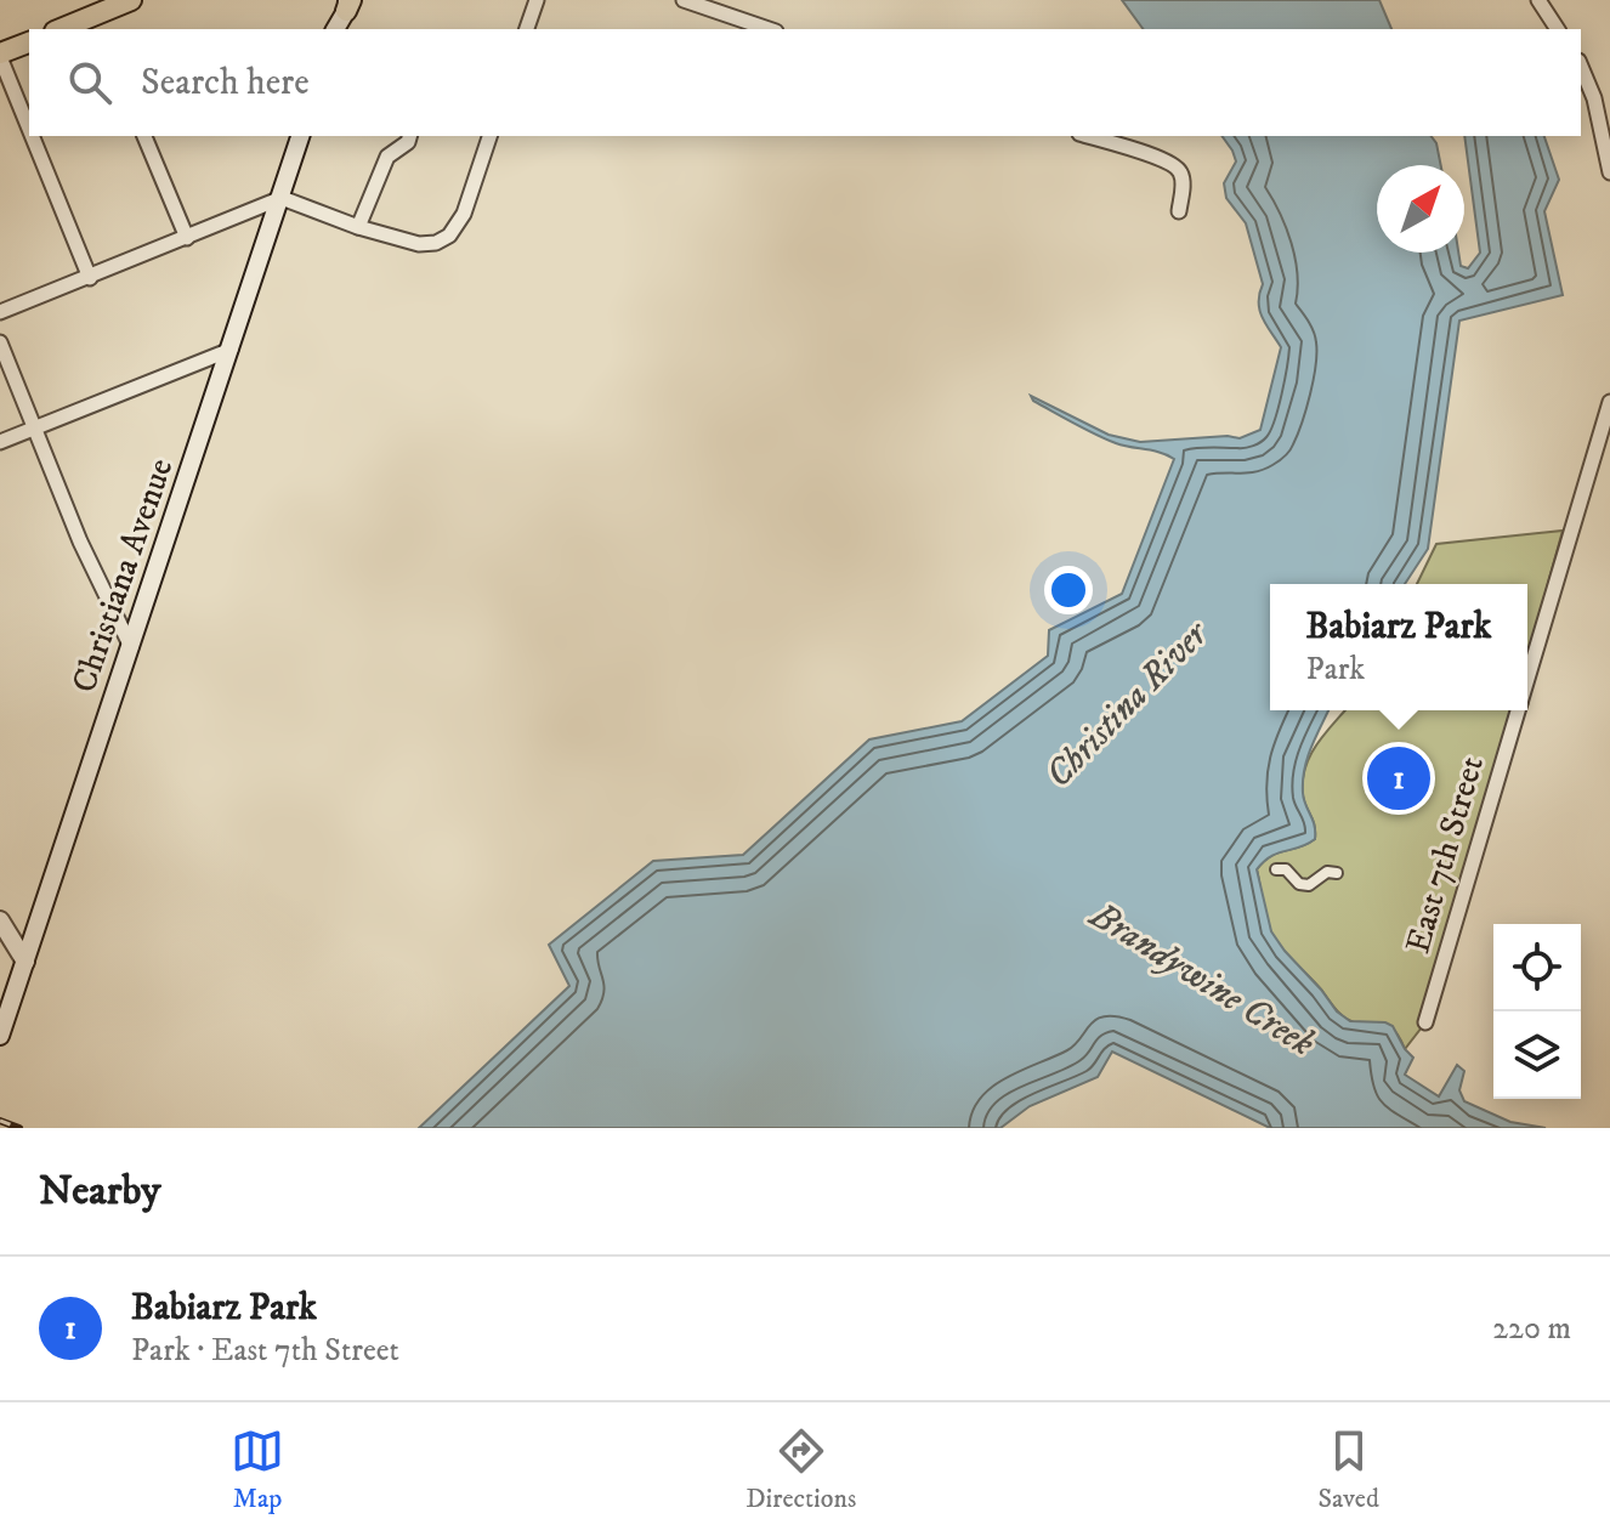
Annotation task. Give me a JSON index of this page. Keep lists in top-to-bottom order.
{
  "streets": {
    "main road": ["Christiana Avenue"],
    "street": ["East 7th Street"]
  },
  "water": ["Christina River", "Brandywine Creek"],
  "north": "top right",
  "page": {
    "search": "Search here",
    "popup": ["Babiarz Park", "Park"],
    "pins": "1",
    "heading": "Nearby",
    "list": [
      {
        "mark": "1",
        "name": "Babiarz Park",
        "note": "Park · East 7th Street",
        "value": "220 m"
      }
    ],
    "nav": ["Map", "Directions", "Saved"]
  }
}
